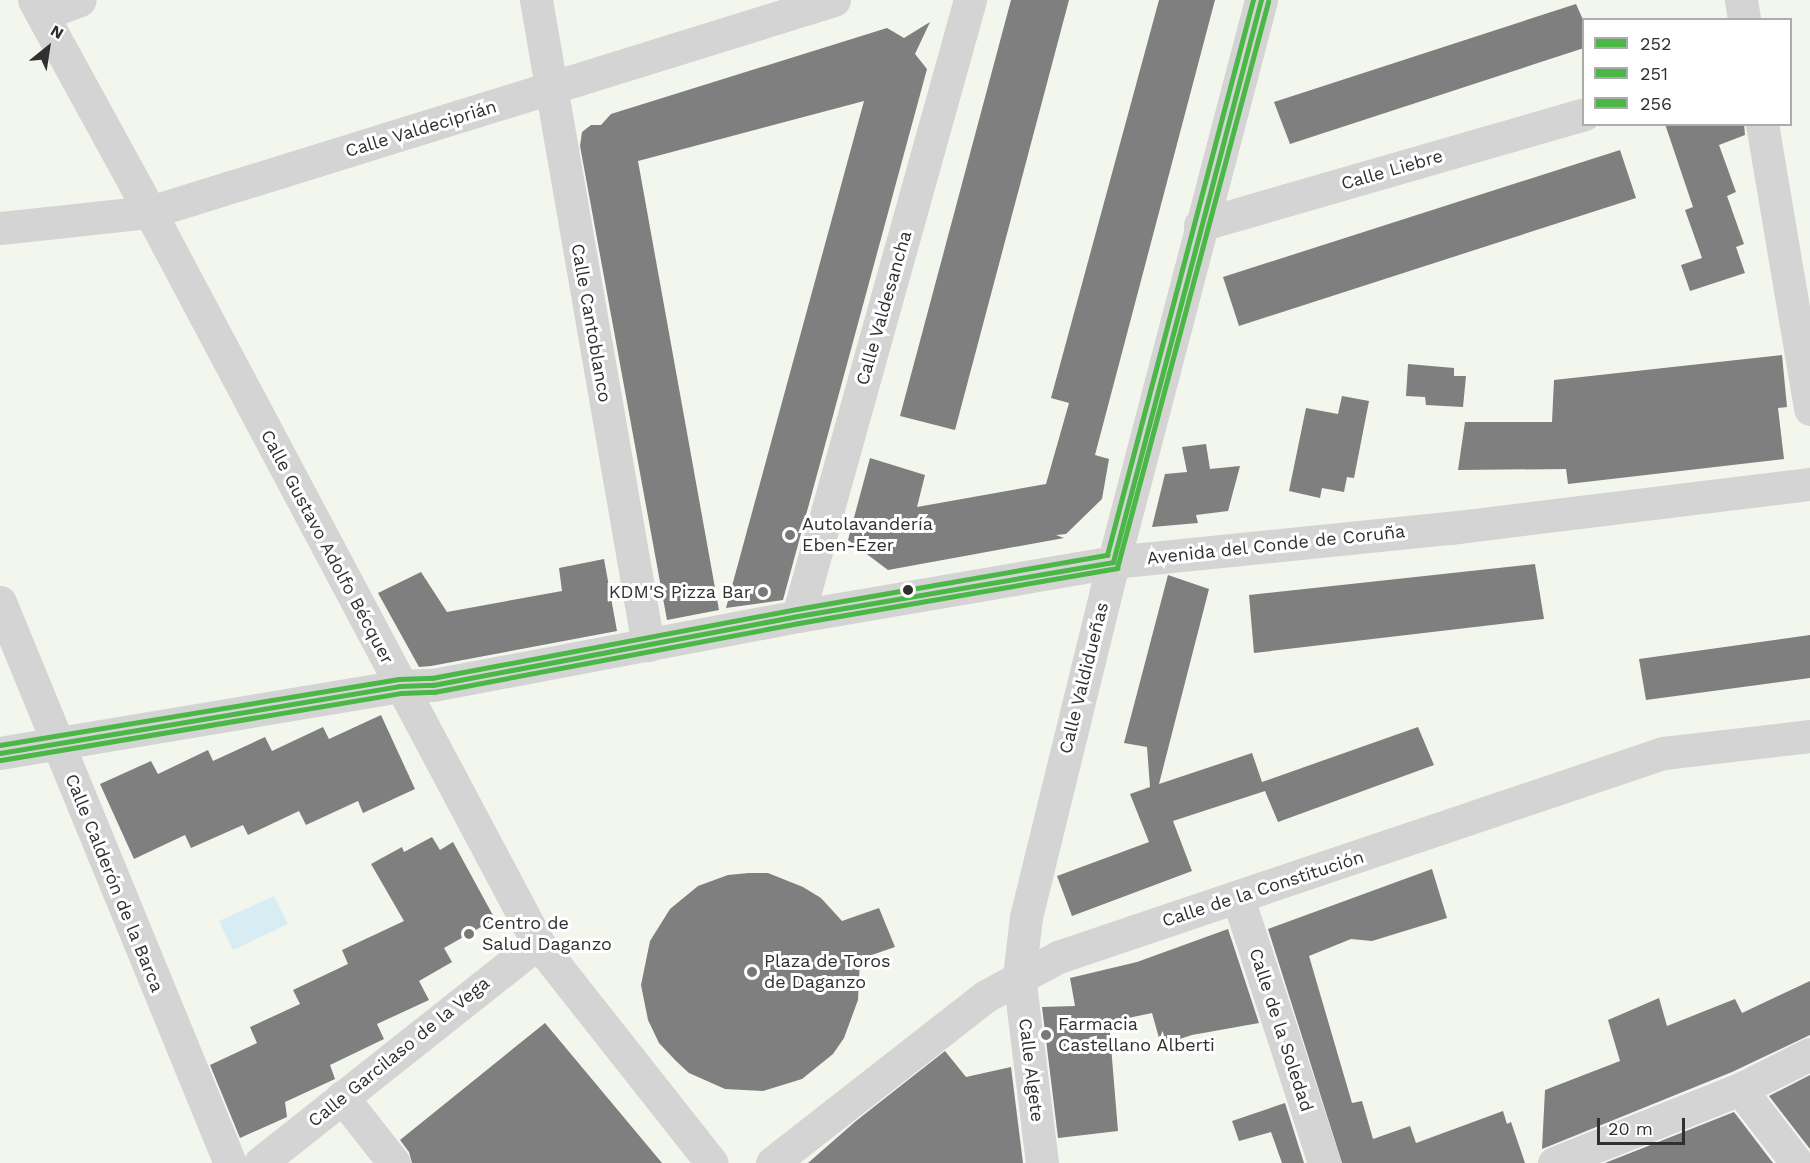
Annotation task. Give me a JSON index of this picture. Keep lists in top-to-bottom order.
{
  "streets": {
    "street": [
      "Calle Valdeciprián",
      "Calle Liebre",
      "Calle Valdesancha",
      "Calle Cantoblanco",
      "Avenida del Conde de Coruña",
      "Calle Gustavo Adolfo Bécquer",
      "Calle Valdidueñas",
      "Calle Calderón de la Barca",
      "Calle de la Constitución",
      "Calle de la Soledad",
      "Calle Garcilaso de la Vega",
      "Calle Algete"
    ]
  },
  "crossings": [
    ["Calle Valdeciprián", "Calle Cantoblanco"],
    ["Calle Valdeciprián", "Calle Gustavo Adolfo Bécquer"],
    ["Calle Liebre", "Calle Valdidueñas"],
    ["Calle Valdesancha", "Avenida del Conde de Coruña"],
    ["Calle Cantoblanco", "Avenida del Conde de Coruña"],
    ["Avenida del Conde de Coruña", "Calle Gustavo Adolfo Bécquer"],
    ["Avenida del Conde de Coruña", "Calle Valdidueñas"],
    ["Avenida del Conde de Coruña", "Calle Calderón de la Barca"],
    ["Calle Gustavo Adolfo Bécquer", "Calle Garcilaso de la Vega"],
    ["Calle Valdidueñas", "Calle de la Constitución"],
    ["Calle Valdidueñas", "Calle Algete"],
    ["Calle de la Constitución", "Calle de la Soledad"],
    ["Calle de la Constitución", "Calle Algete"]
  ],
  "places": [
    "Autolavandería Eben-Ezer",
    "KDM'S Pizza Bar",
    "Centro de Salud Daganzo",
    "Plaza de Toros de Daganzo",
    "Farmacia Castellano Alberti"
  ],
  "lines": ["transit line 252", "transit line 256", "transit line 251"],
  "legend": ["252", "251", "256"],
  "scale_bar": "20 m",
  "north": "top right"
}
